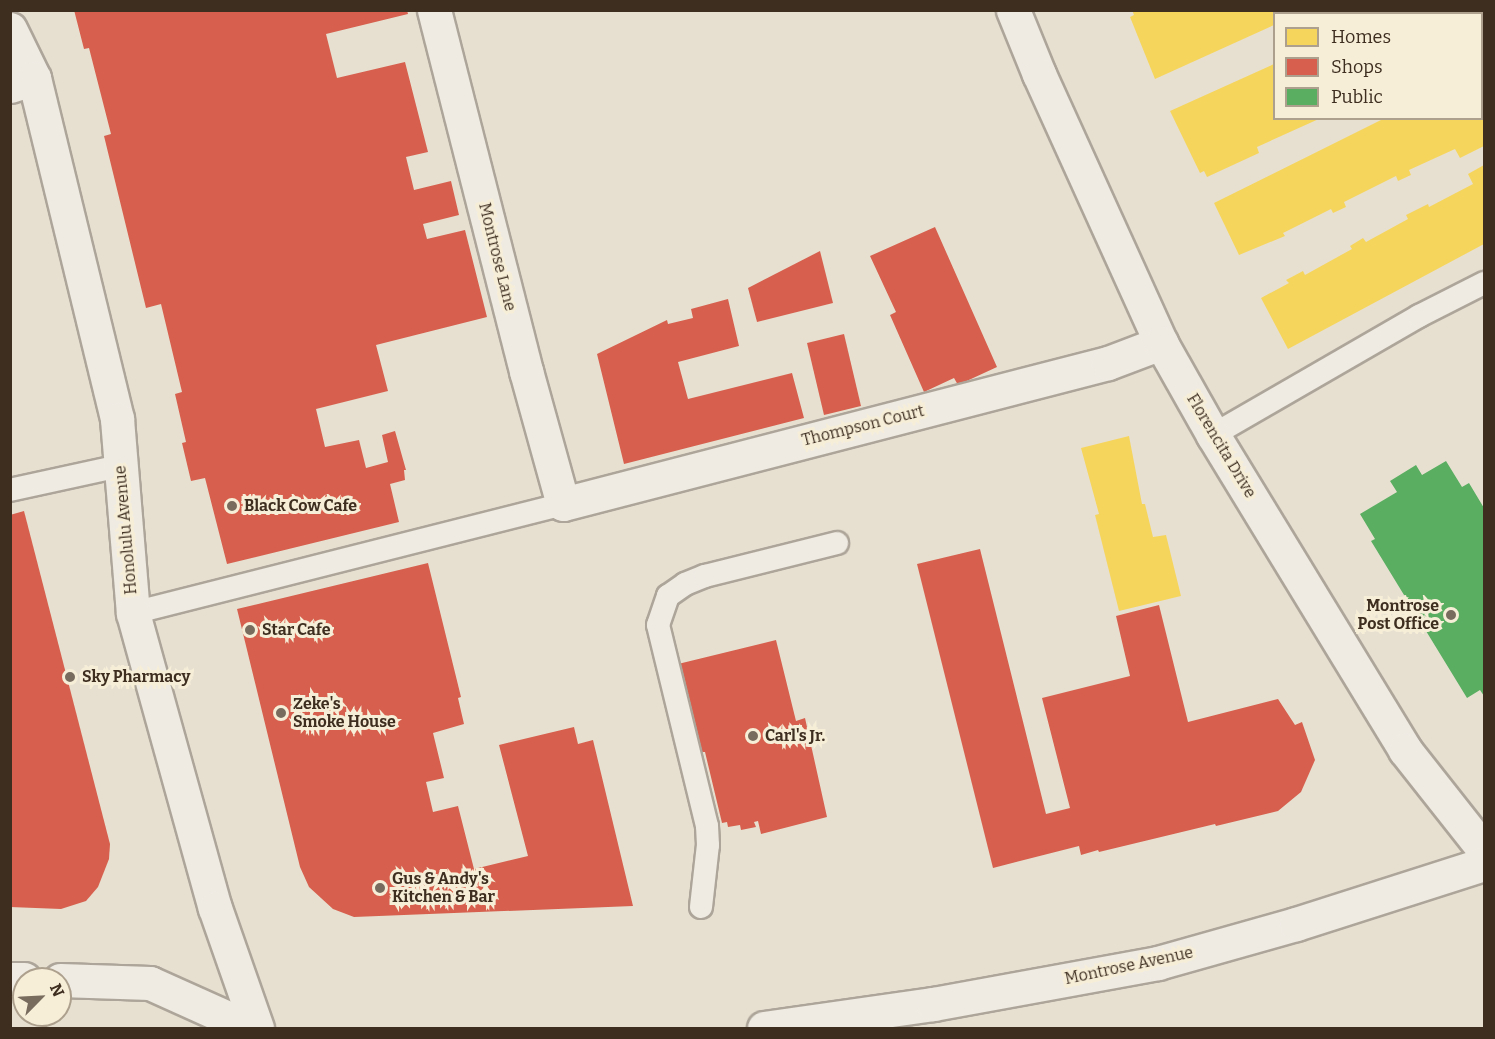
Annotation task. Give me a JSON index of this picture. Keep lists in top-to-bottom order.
{
  "streets": {
    "street": [
      "Montrose Lane",
      "Thompson Court",
      "Florencita Drive",
      "Honolulu Avenue",
      "Montrose Avenue"
    ]
  },
  "crossings": [
    ["Montrose Lane", "Thompson Court"],
    ["Thompson Court", "Florencita Drive"]
  ],
  "places": [
    "Black Cow Cafe",
    "Montrose Post Office",
    "Star Cafe",
    "Sky Pharmacy",
    "Zeke's Smoke House",
    "Carl's Jr.",
    "Gus & Andy's Kitchen & Bar"
  ],
  "legend": ["Homes", "Shops", "Public"],
  "north": "top right"
}
